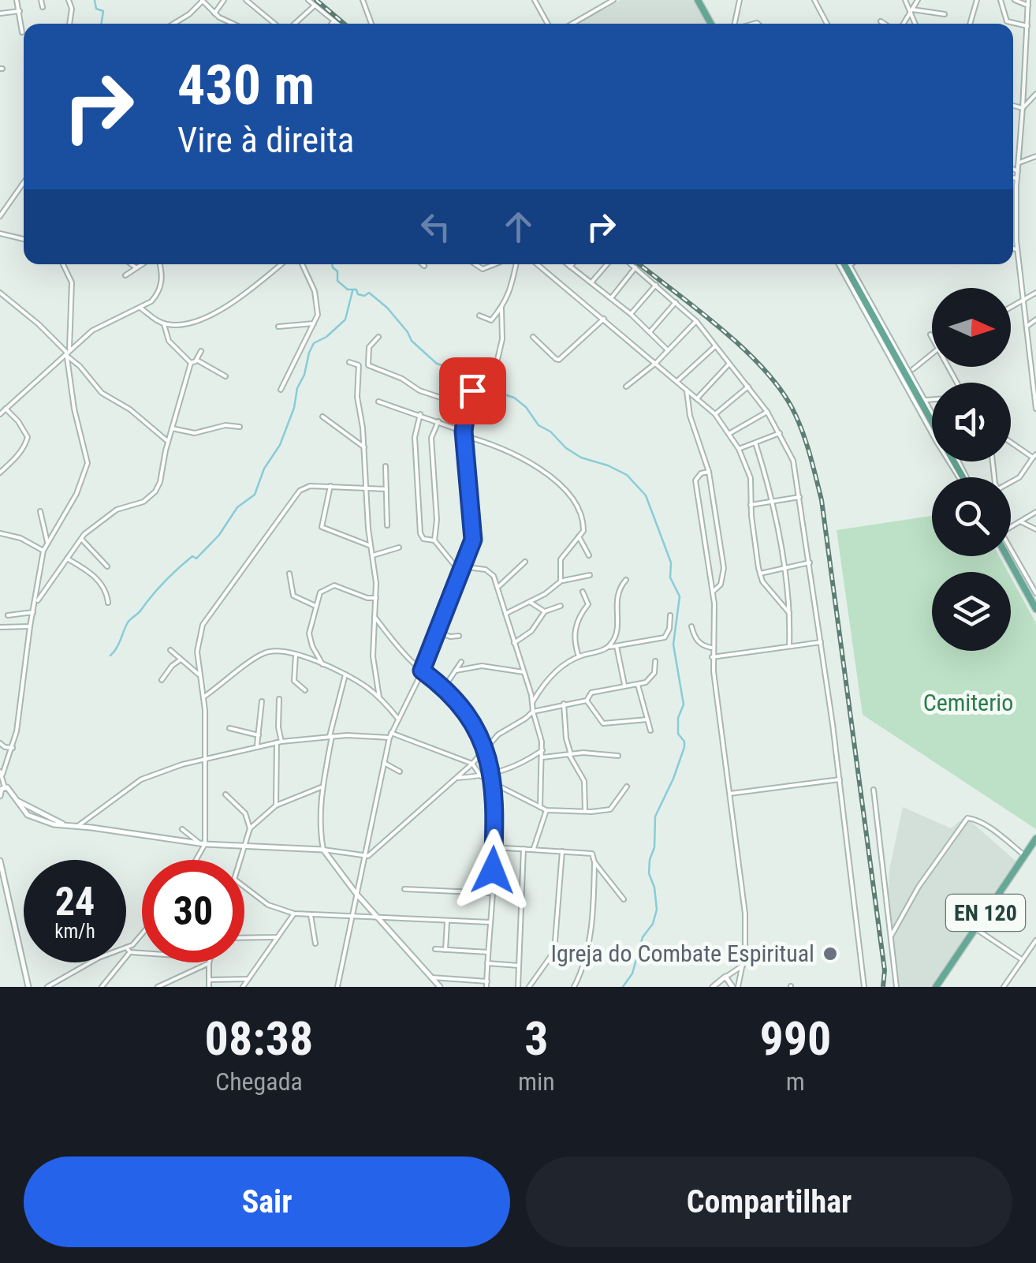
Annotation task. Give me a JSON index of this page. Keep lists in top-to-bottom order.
{
  "streets": {
    "main road": ["EN 120"]
  },
  "parks": ["Cemiterio"],
  "places": ["Igreja do Combate Espiritual"],
  "north": "right",
  "page": {
    "turn": ["430 m", "Vire à direita"],
    "speed": "24 km/h",
    "limit": "30",
    "eta": [
      "08:38",
      "Chegada",
      "3",
      "min",
      "990",
      "m"
    ],
    "buttons": ["Sair", "Compartilhar"]
  }
}
